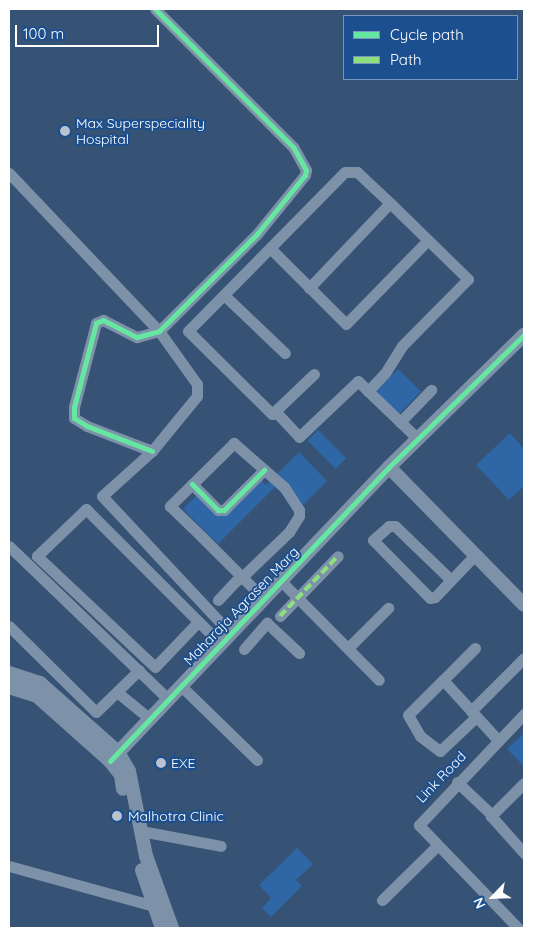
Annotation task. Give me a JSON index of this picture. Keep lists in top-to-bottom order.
{
  "streets": {
    "street": ["Maharaja Agrasen Marg", "Link Road"]
  },
  "places": ["Max Superspeciality Hospital", "EXE", "Malhotra Clinic"],
  "legend": ["Cycle path", "Path"],
  "scale_bar": "100 m",
  "north": "bottom left"
}
